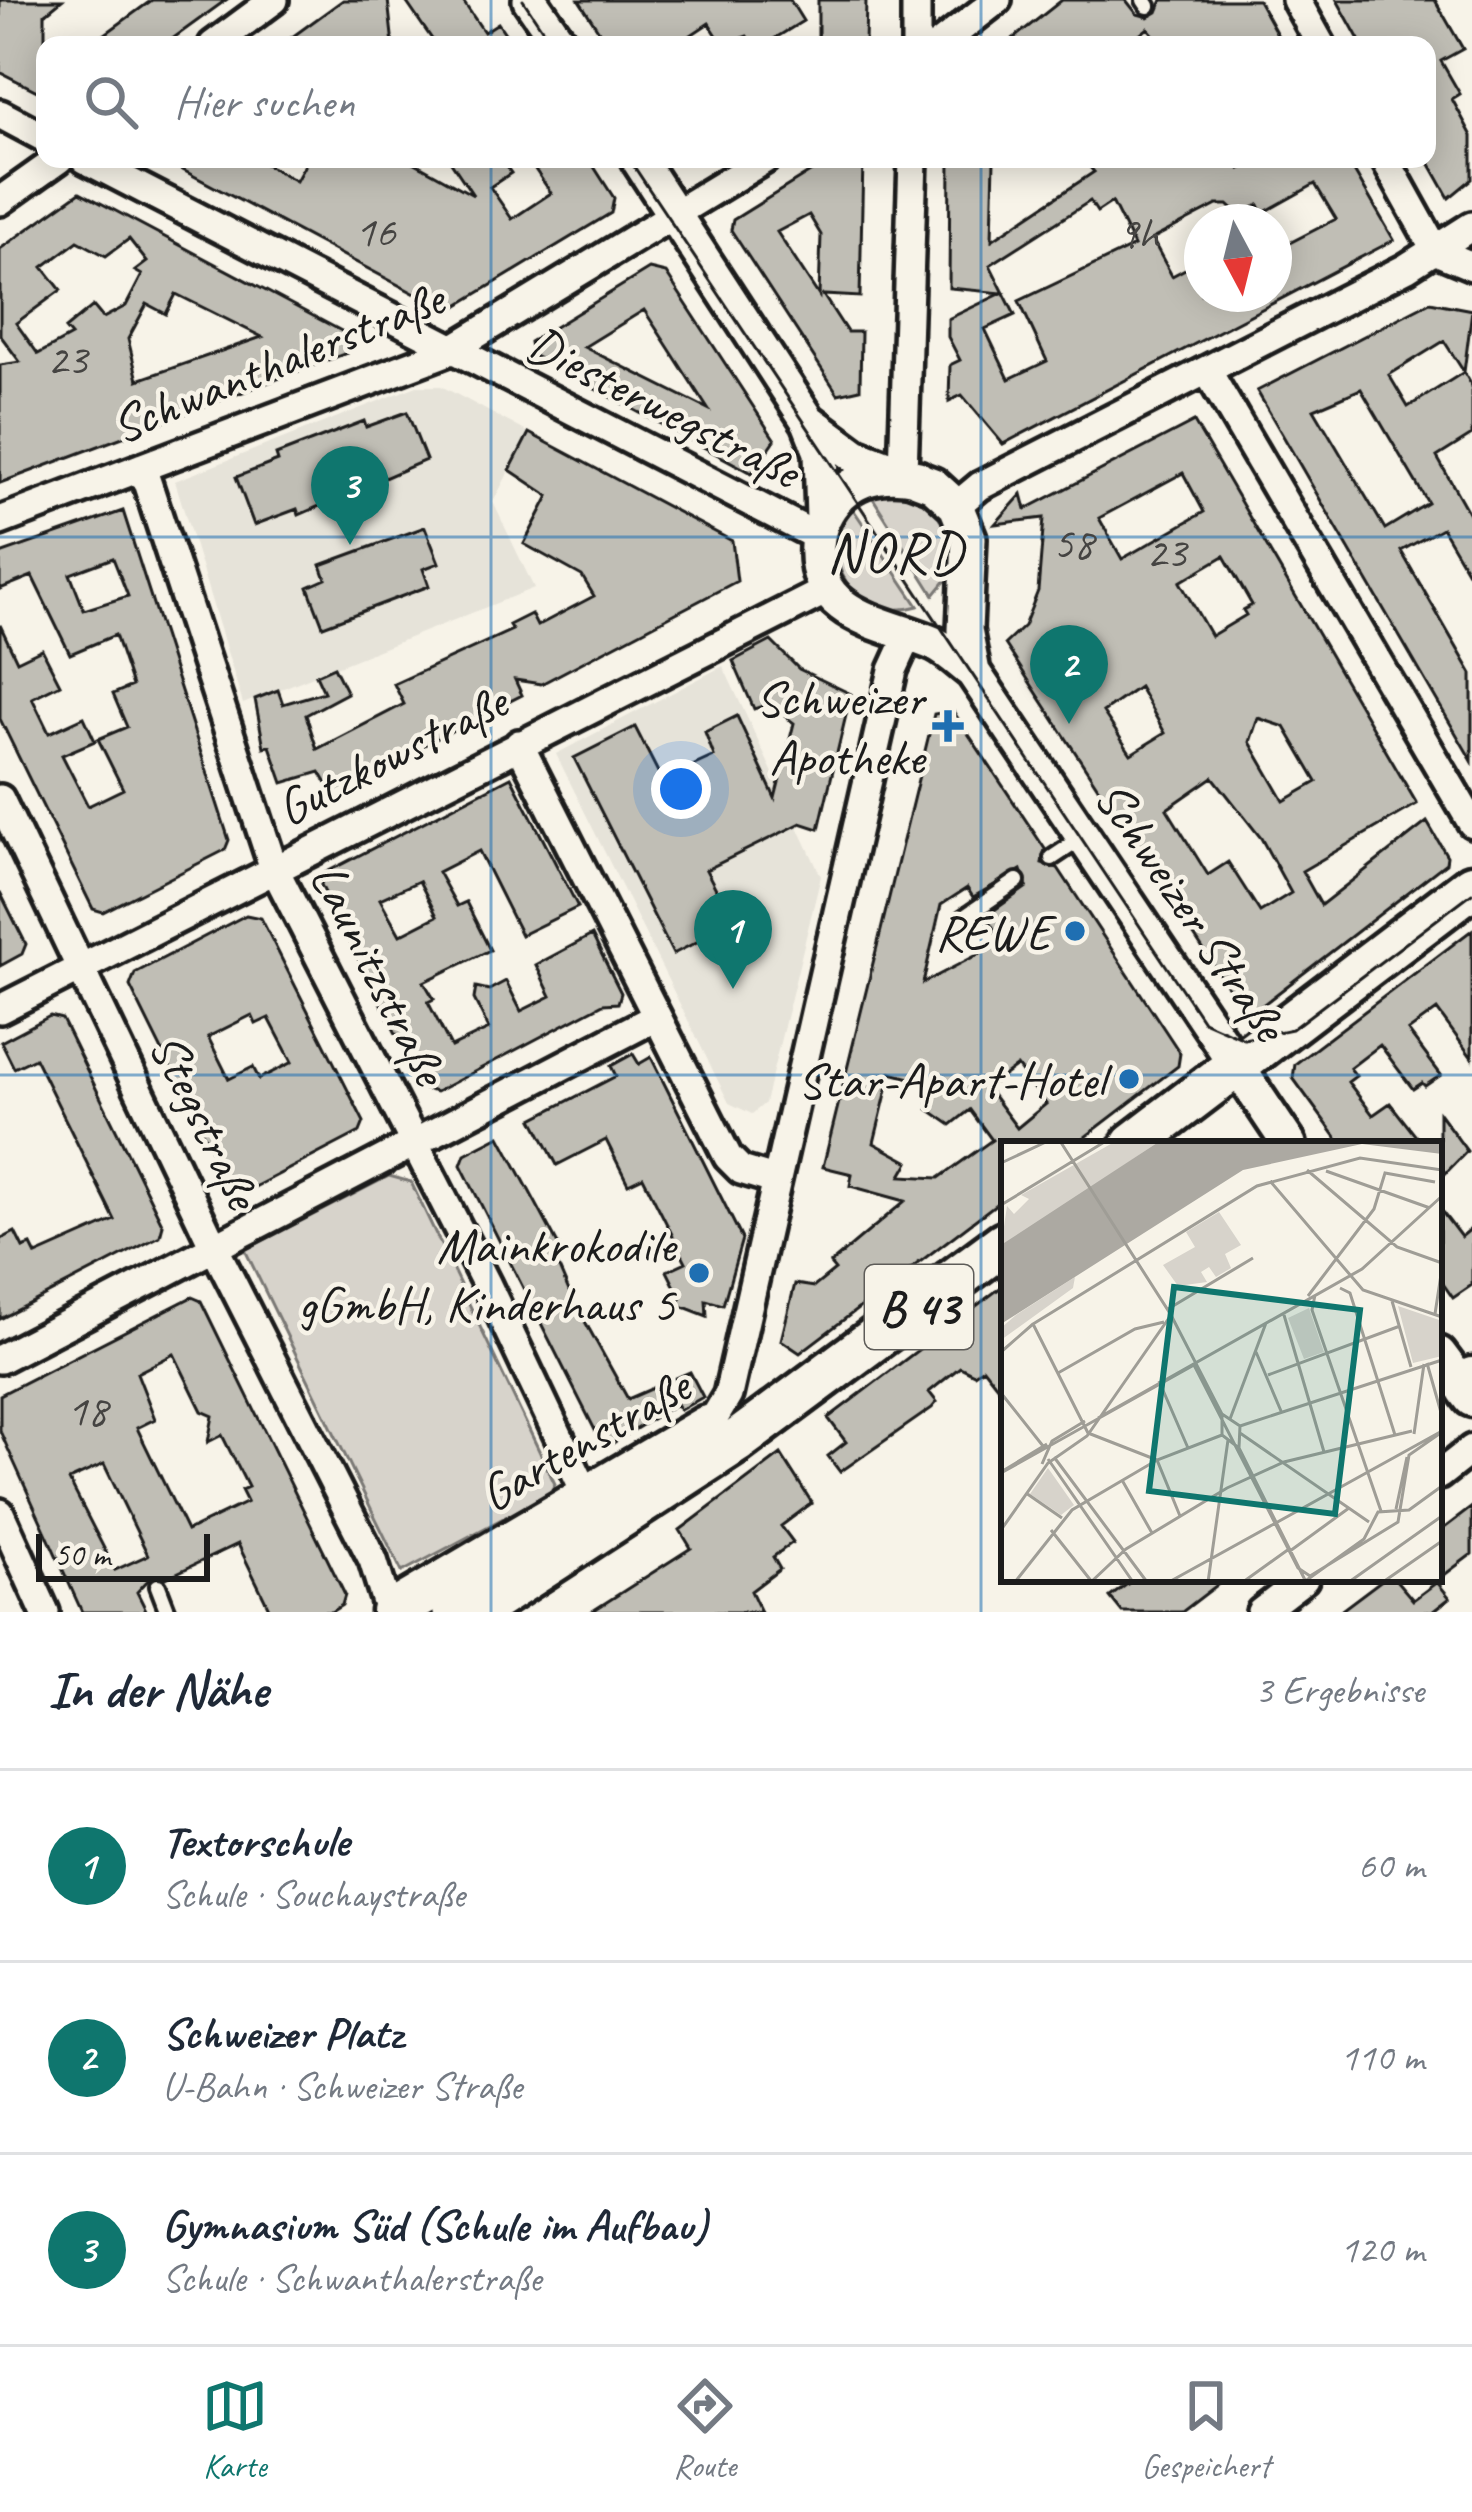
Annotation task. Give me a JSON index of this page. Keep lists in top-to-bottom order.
{
  "streets": {
    "main road": ["B 43", "Gartenstraße"],
    "street": [
      "Schwanthalerstraße",
      "Diesterwegstraße",
      "Gutzkowstraße",
      "Schweizer Straße",
      "Launitzstraße",
      "Stegstraße"
    ]
  },
  "crossings": [
    ["Schwanthalerstraße", "Diesterwegstraße"],
    ["Schwanthalerstraße", "Launitzstraße"],
    ["Diesterwegstraße", "Gutzkowstraße"],
    ["Gutzkowstraße", "Launitzstraße"],
    ["Gutzkowstraße", "Stegstraße"],
    ["Launitzstraße", "Gartenstraße"],
    ["Stegstraße", "Gartenstraße"]
  ],
  "districts": ["NORD"],
  "places": {
    "health": ["Schweizer Apotheke"],
    "other": ["REWE", "Star-Apart-Hotel", "Mainkrokodile gGmbH, Kinderhaus 5"]
  },
  "house_numbers": [
    "16",
    "9h",
    "23",
    "58",
    "23",
    "18"
  ],
  "scale_bar": "50 m",
  "north": "bottom",
  "page": {
    "search": "Hier suchen",
    "pins": ["3", "2", "1"],
    "scale": "50 m",
    "heading": ["In der Nähe", "3 Ergebnisse"],
    "list": [
      {
        "mark": "1",
        "name": "Textorschule",
        "note": "Schule · Souchaystraße",
        "value": "60 m"
      },
      {
        "mark": "2",
        "name": "Schweizer Platz",
        "note": "U-Bahn · Schweizer Straße",
        "value": "110 m"
      },
      {
        "mark": "3",
        "name": "Gymnasium Süd (Schule im Aufbau)",
        "note": "Schule · Schwanthalerstraße",
        "value": "120 m"
      }
    ],
    "nav": ["Karte", "Route", "Gespeichert"]
  }
}
